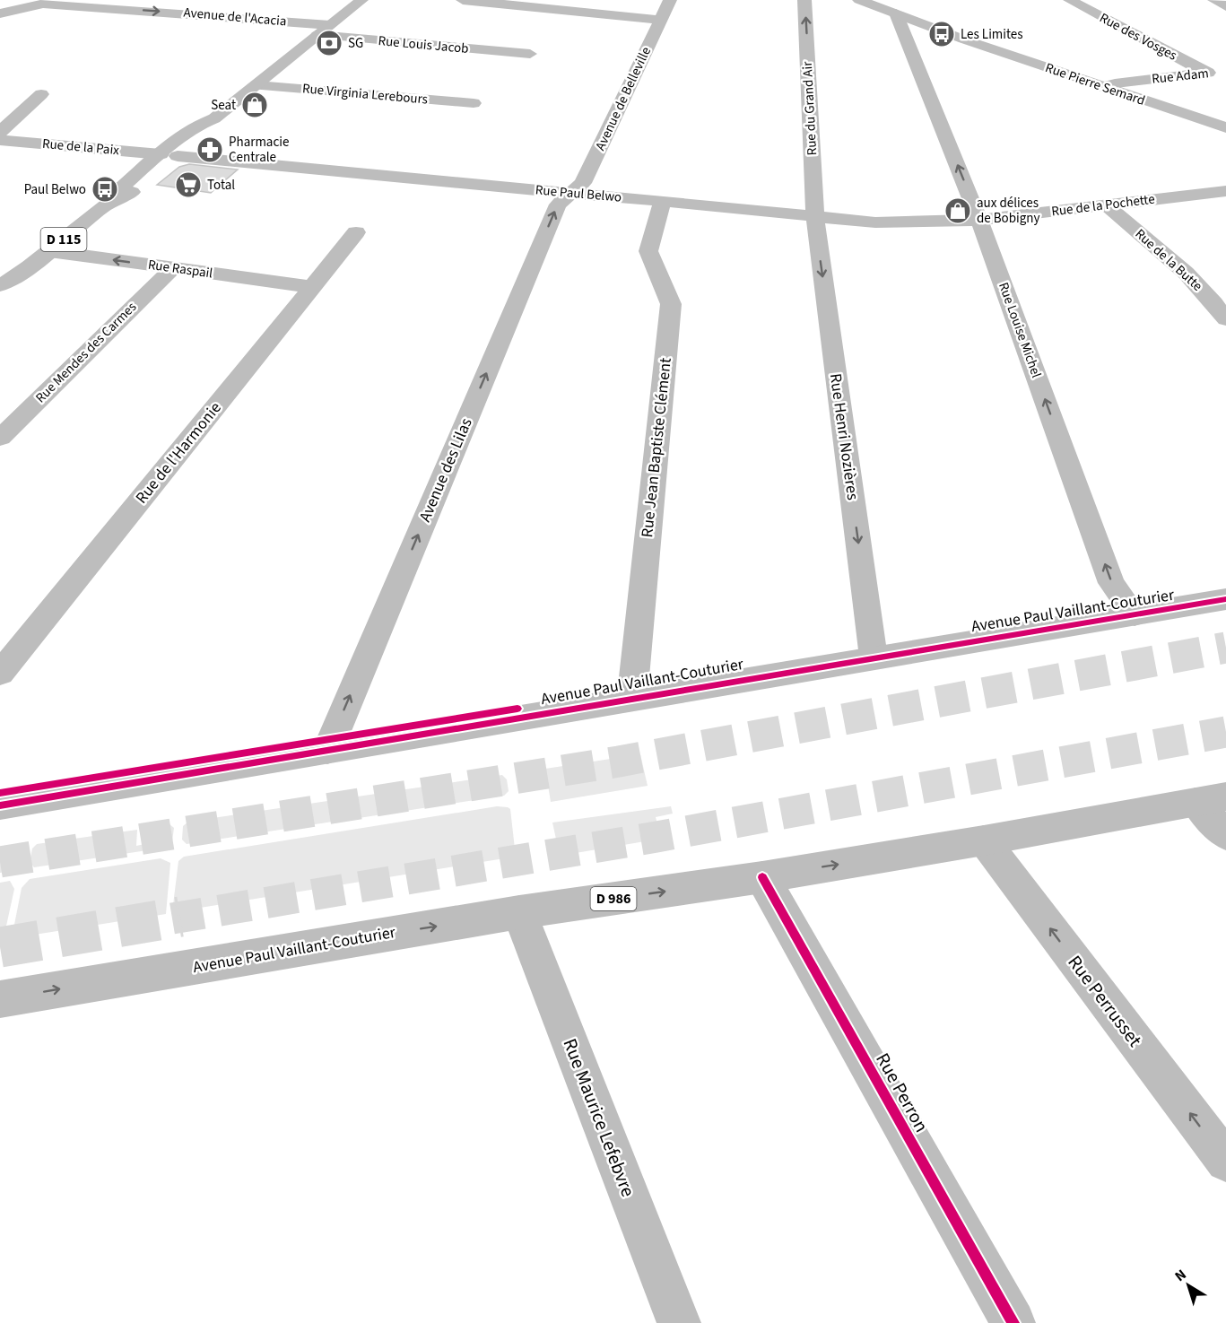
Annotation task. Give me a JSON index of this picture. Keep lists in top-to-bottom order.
{
  "streets": {
    "street": [
      "Avenue de l'Acacia",
      "Rue des Vosges",
      "Rue Louis Jacob",
      "Rue Adam",
      "Rue Pierre Semard",
      "Rue Virginia Lerebours",
      "Avenue de Belleville",
      "Rue du Grand Air",
      "Rue de la Paix",
      "Rue Paul Belwo",
      "Rue de la Pochette",
      "D 115",
      "Rue de la Butte",
      "Rue Raspail",
      "Rue Louise Michel",
      "Rue Mendes des Carmes",
      "Rue Henri Nozières",
      "Rue Jean Baptiste Clément",
      "Rue de l'Harmonie",
      "Avenue des Lilas",
      "Avenue Paul Vaillant-Couturier",
      "D 986",
      "Rue Perrusset",
      "Rue Perron",
      "Rue Maurice Lefebvre"
    ]
  },
  "crossings": [
    ["Avenue de l'Acacia", "D 115"],
    ["Rue des Vosges", "Rue Adam"],
    ["Rue Louis Jacob", "D 115"],
    ["Rue Adam", "Rue Pierre Semard"],
    ["Rue Pierre Semard", "Rue Louise Michel"],
    ["Rue Virginia Lerebours", "D 115"],
    ["Avenue de Belleville", "Rue Paul Belwo"],
    ["Avenue de Belleville", "Avenue des Lilas"],
    ["Rue du Grand Air", "Rue Paul Belwo"],
    ["Rue du Grand Air", "Rue Henri Nozières"],
    ["Rue de la Paix", "Rue Paul Belwo"],
    ["Rue de la Paix", "D 115"],
    ["Rue Paul Belwo", "Rue de la Pochette"],
    ["Rue Paul Belwo", "D 115"],
    ["Rue Paul Belwo", "Rue Louise Michel"],
    ["Rue Paul Belwo", "Rue Henri Nozières"],
    ["Rue Paul Belwo", "Rue Jean Baptiste Clément"],
    ["Rue Paul Belwo", "Avenue des Lilas"],
    ["Rue de la Pochette", "Rue de la Butte"],
    ["Rue de la Pochette", "Rue Louise Michel"],
    ["D 115", "Rue Raspail"],
    ["Rue Raspail", "Rue Mendes des Carmes"],
    ["Rue Raspail", "Rue de l'Harmonie"],
    ["Rue Louise Michel", "Avenue Paul Vaillant-Couturier"],
    ["Rue Henri Nozières", "Avenue Paul Vaillant-Couturier"],
    ["Rue Jean Baptiste Clément", "Avenue Paul Vaillant-Couturier"],
    ["Avenue des Lilas", "Avenue Paul Vaillant-Couturier"],
    ["Avenue Paul Vaillant-Couturier", "Rue Perrusset"],
    ["Avenue Paul Vaillant-Couturier", "Rue Perron"],
    ["Avenue Paul Vaillant-Couturier", "Rue Maurice Lefebvre"]
  ],
  "one_way": [
    "Avenue de l'Acacia",
    "Rue du Grand Air",
    "Rue Raspail",
    "Rue Louise Michel",
    "Rue Henri Nozières",
    "Avenue des Lilas",
    "Rue Perrusset"
  ],
  "places": {
    "bus stop": ["Les Limites", "Paul Belwo"],
    "bank": ["SG"],
    "shop": ["Seat", "aux délices de Bobigny"],
    "pharmacy": ["Pharmacie Centrale"],
    "supermarket": ["Total"]
  },
  "north": "top left"
}
